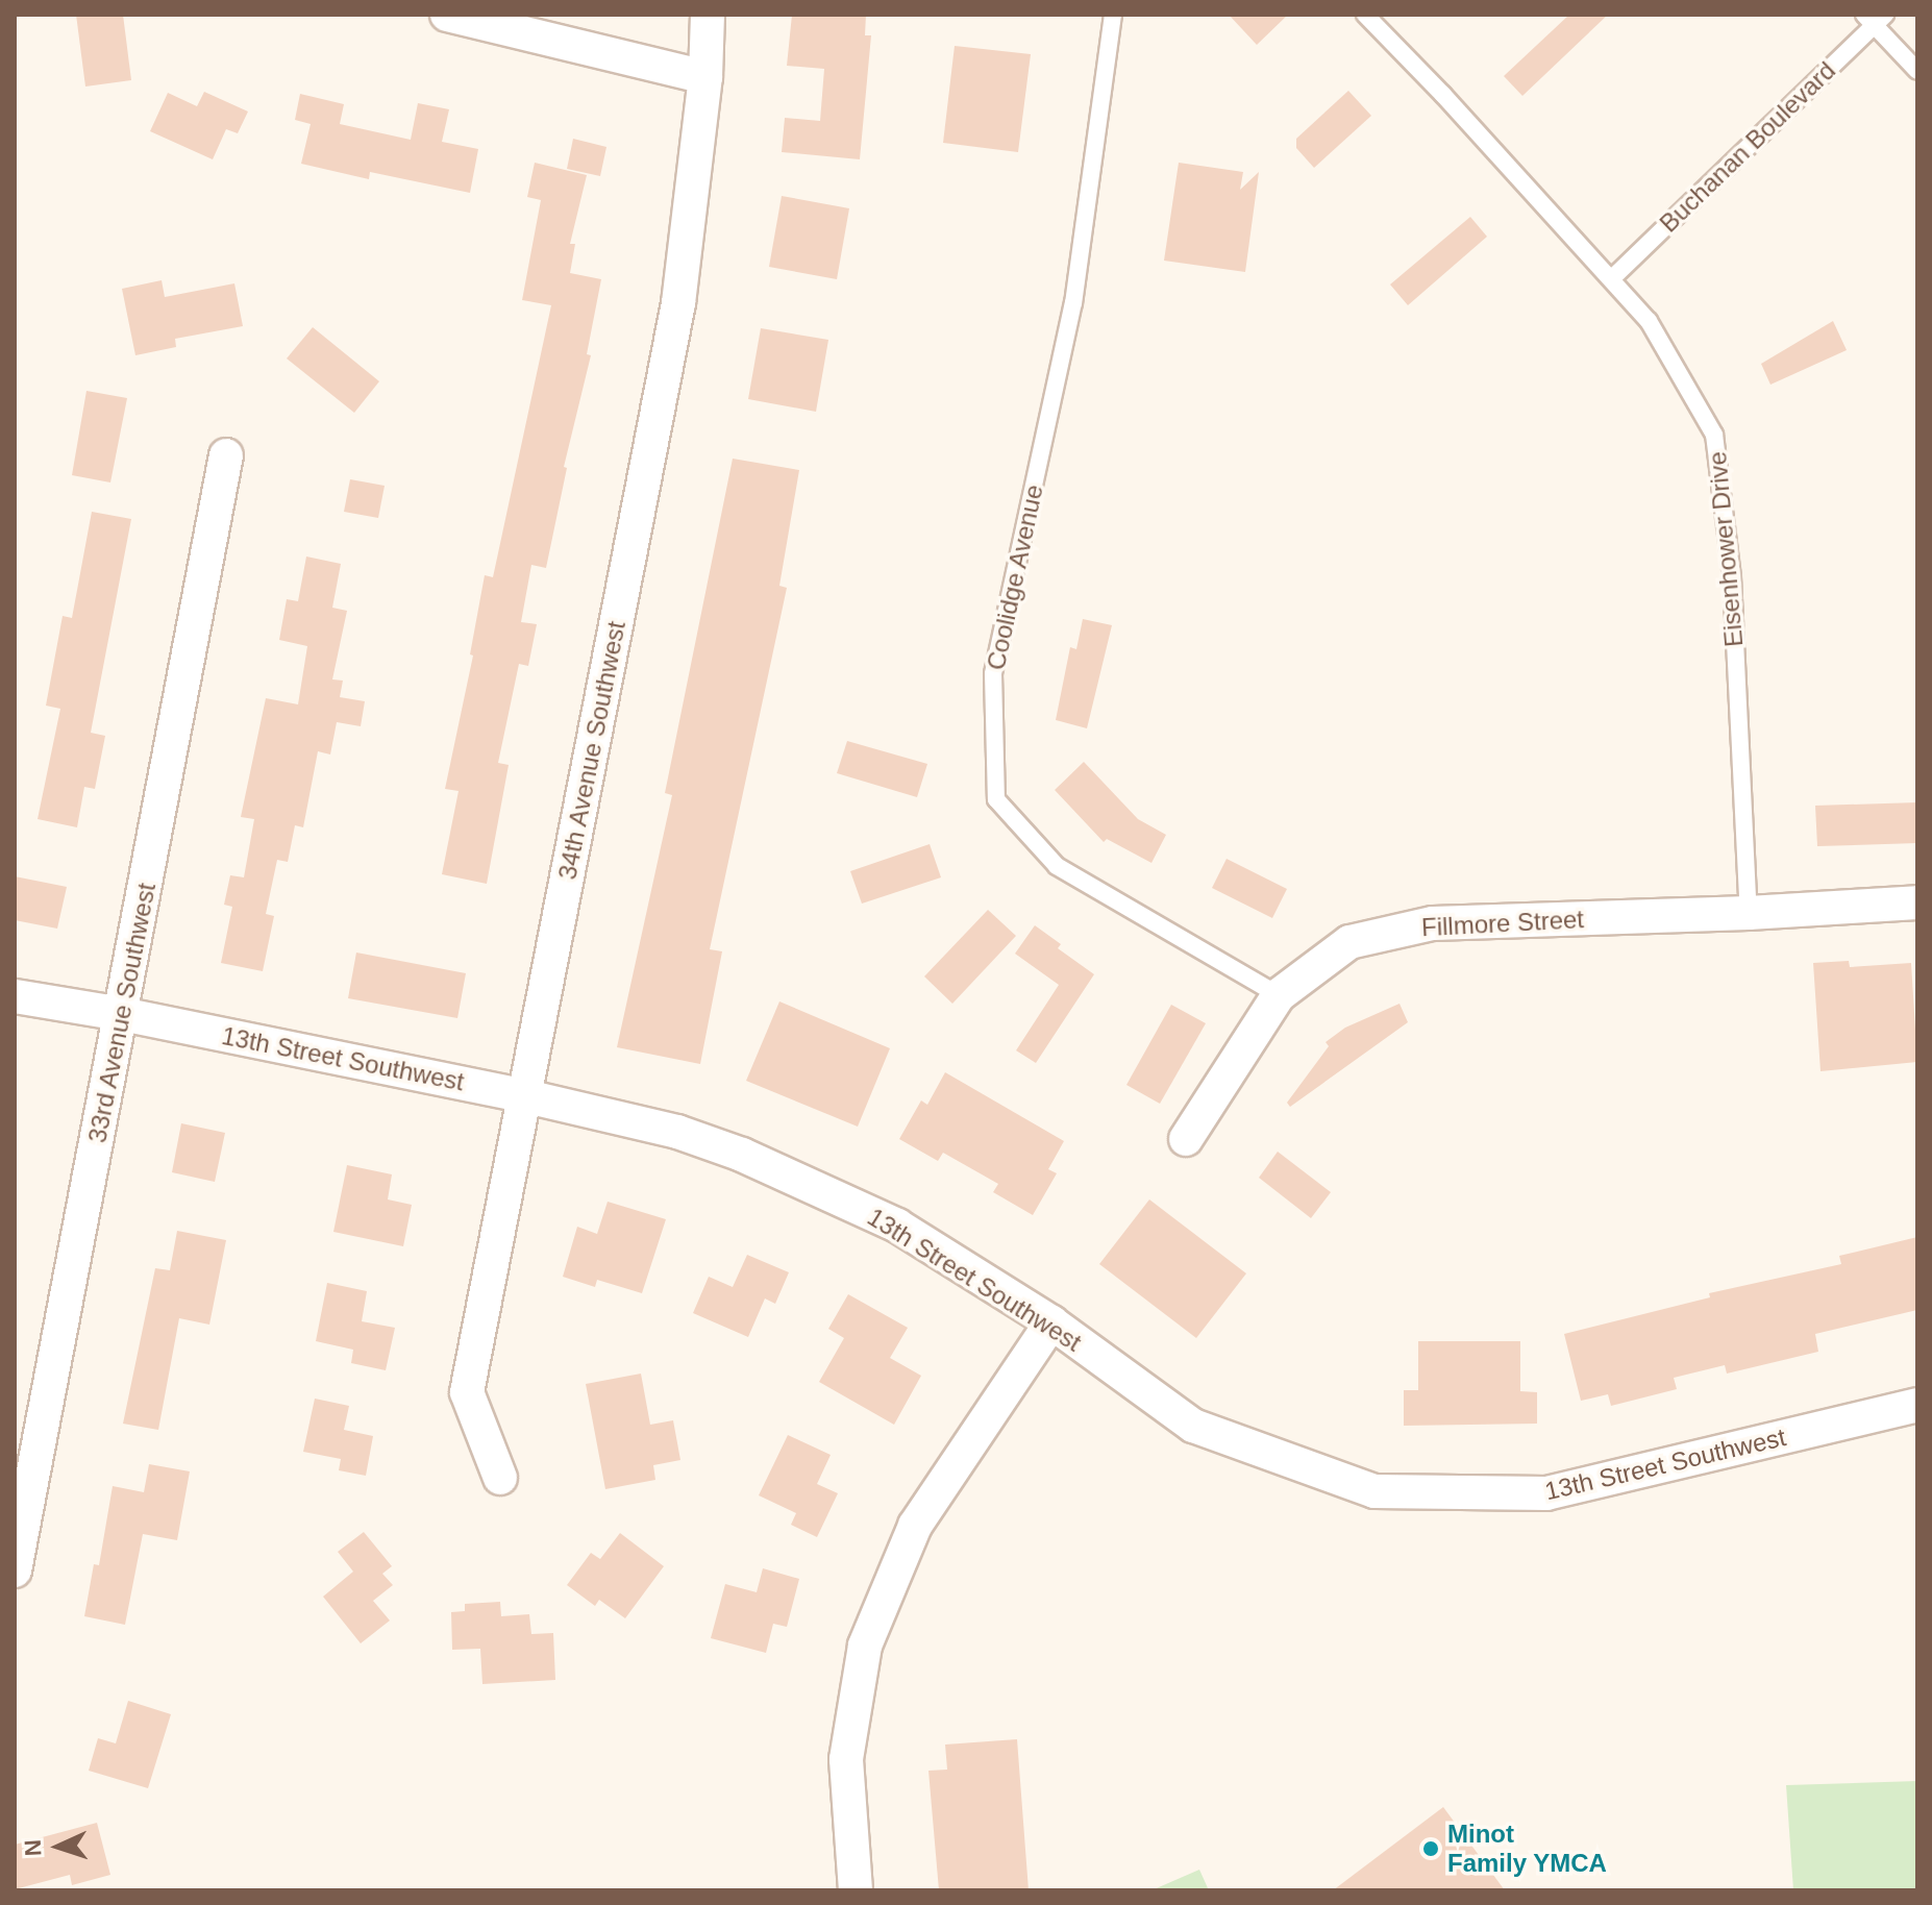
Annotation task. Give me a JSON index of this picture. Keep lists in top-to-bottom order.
{
  "streets": {
    "street": [
      "34th Avenue Southwest",
      "Fillmore Street",
      "33rd Avenue Southwest",
      "13th Street Southwest"
    ],
    "lane": ["Buchanan Boulevard", "Eisenhower Drive", "Coolidge Avenue"]
  },
  "crossings": [
    ["Buchanan Boulevard", "Eisenhower Drive"],
    ["Eisenhower Drive", "Fillmore Street"],
    ["Coolidge Avenue", "Fillmore Street"],
    ["34th Avenue Southwest", "13th Street Southwest"],
    ["33rd Avenue Southwest", "13th Street Southwest"]
  ],
  "places": ["Minot Family YMCA"],
  "north": "left"
}
